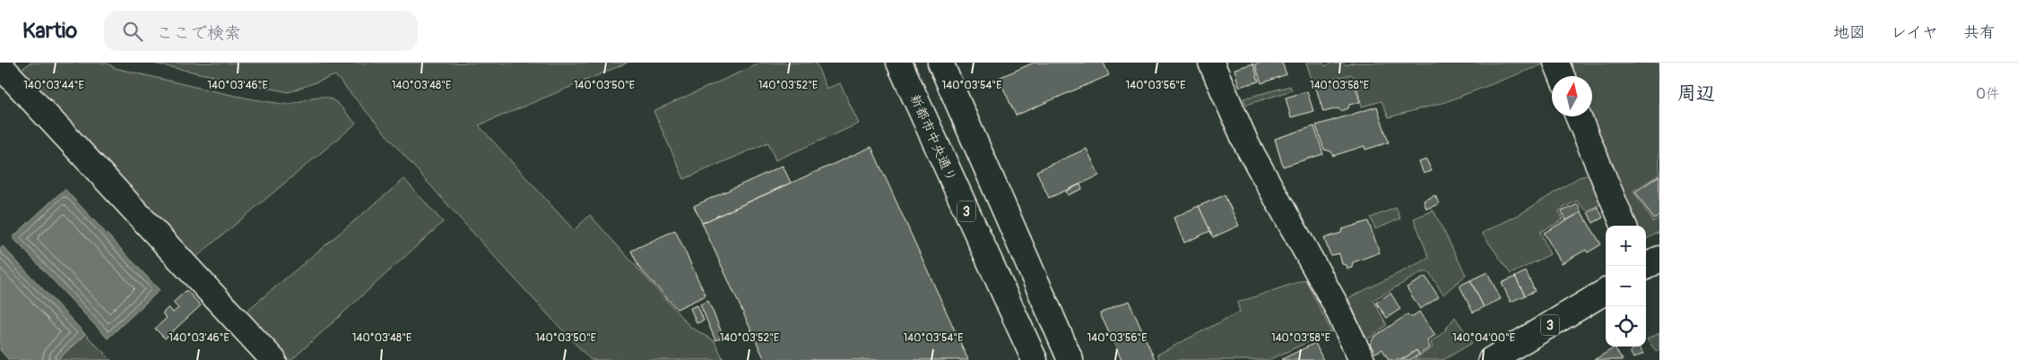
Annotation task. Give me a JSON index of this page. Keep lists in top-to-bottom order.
{
  "streets": {
    "street": ["新都市中央通り", "3"]
  },
  "north": "top",
  "page": {
    "header": "Kartio",
    "search": "ここで検索",
    "nav": ["地図", "レイヤ", "共有"],
    "heading": ["周辺", "0件"],
    "map_buttons": ["+", "−"]
  },
  "coordinates": [
    "140°03'44\"E",
    "140°03'46\"E",
    "140°03'48\"E",
    "140°03'50\"E",
    "140°03'52\"E",
    "140°03'54\"E",
    "140°03'56\"E",
    "140°03'58\"E",
    "140°04'00\"E"
  ]
}
